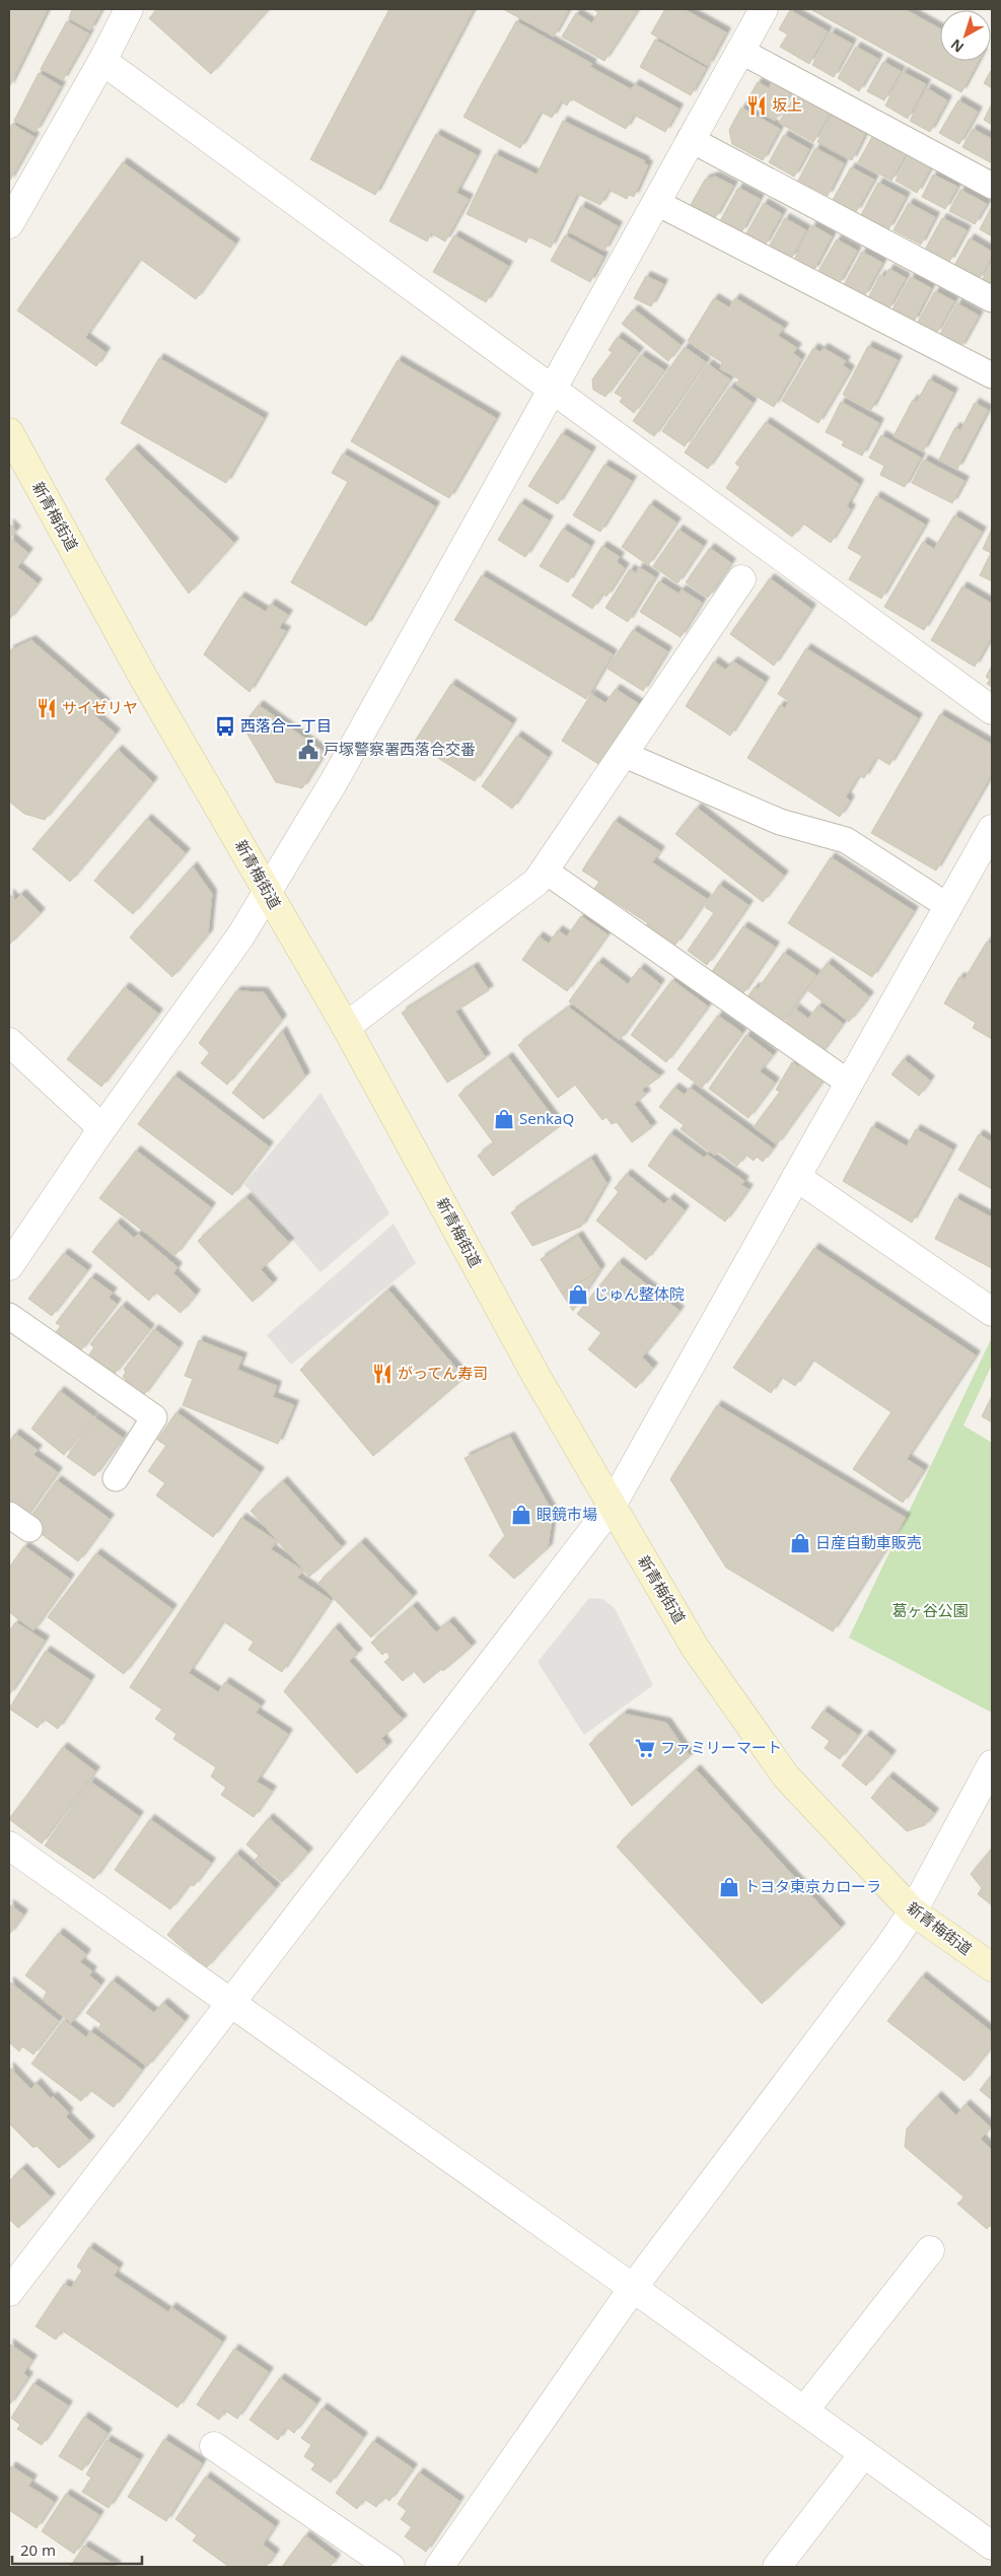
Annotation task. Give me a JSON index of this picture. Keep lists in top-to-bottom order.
{
  "streets": {
    "main road": ["新青梅街道"]
  },
  "parks": ["葛ヶ谷公園"],
  "places": {
    "restaurant": ["坂上", "サイゼリヤ", "がってん寿司"],
    "bus stop": ["西落合一丁目"],
    "public building": ["戸塚警察署西落合交番"],
    "shop": [
      "SenkaQ",
      "じゅん整体院",
      "眼鏡市場",
      "日産自動車販売",
      "トヨタ東京カローラ"
    ],
    "supermarket": ["ファミリーマート"]
  },
  "scale_bar": "20 m",
  "north": "bottom left"
}
